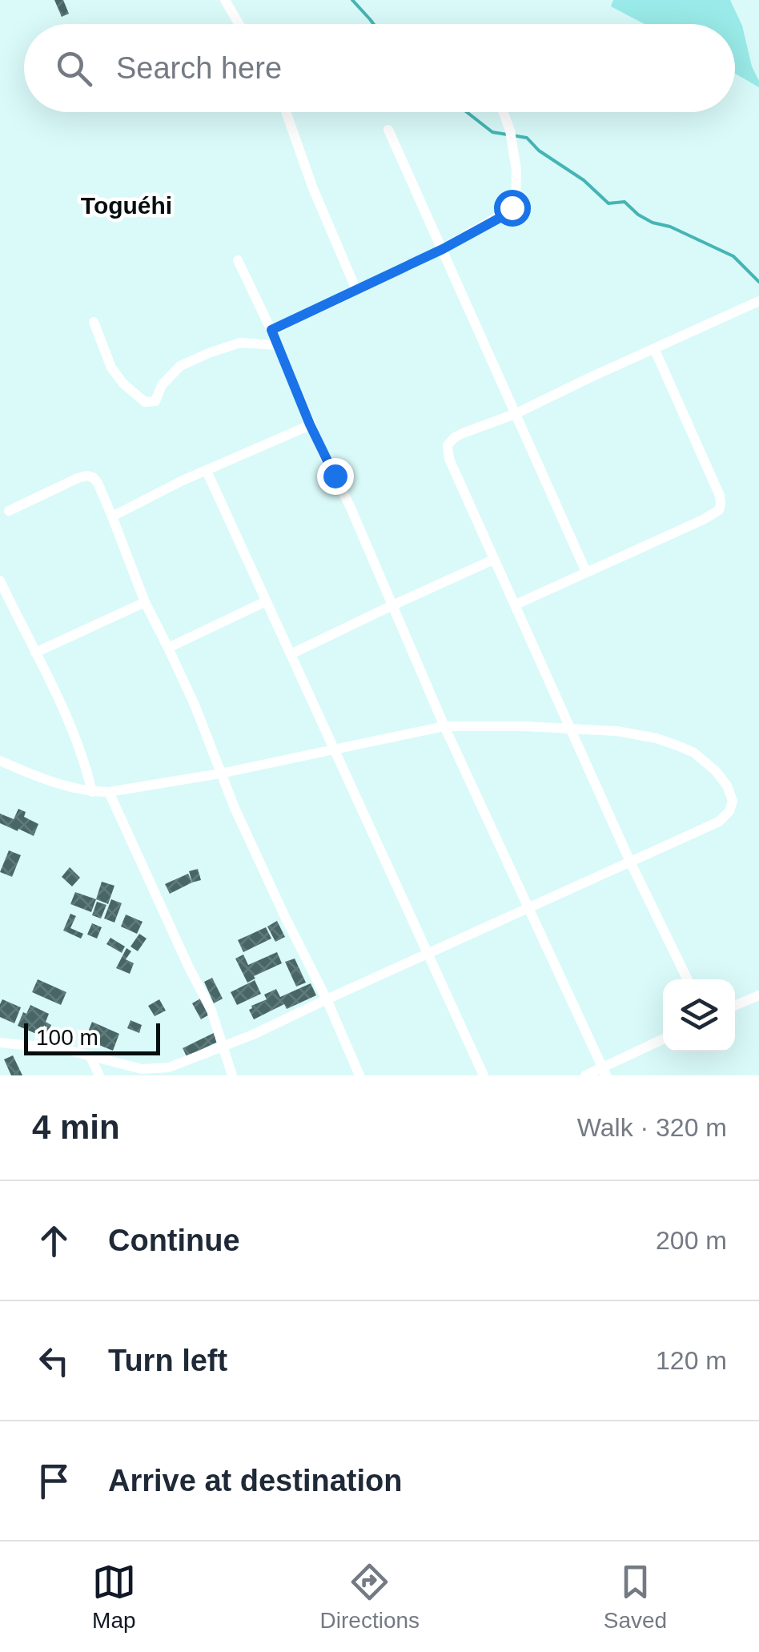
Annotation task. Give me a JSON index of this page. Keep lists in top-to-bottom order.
{
  "districts": ["Toguéhi"],
  "scale_bar": "100 m",
  "page": {
    "search": "Search here",
    "scale": "100 m",
    "heading": ["4 min", "Walk · 320 m"],
    "list": [
      ["Continue", "200 m"],
      ["Turn left", "120 m"],
      "Arrive at destination"
    ],
    "nav": ["Map", "Directions", "Saved"]
  }
}
